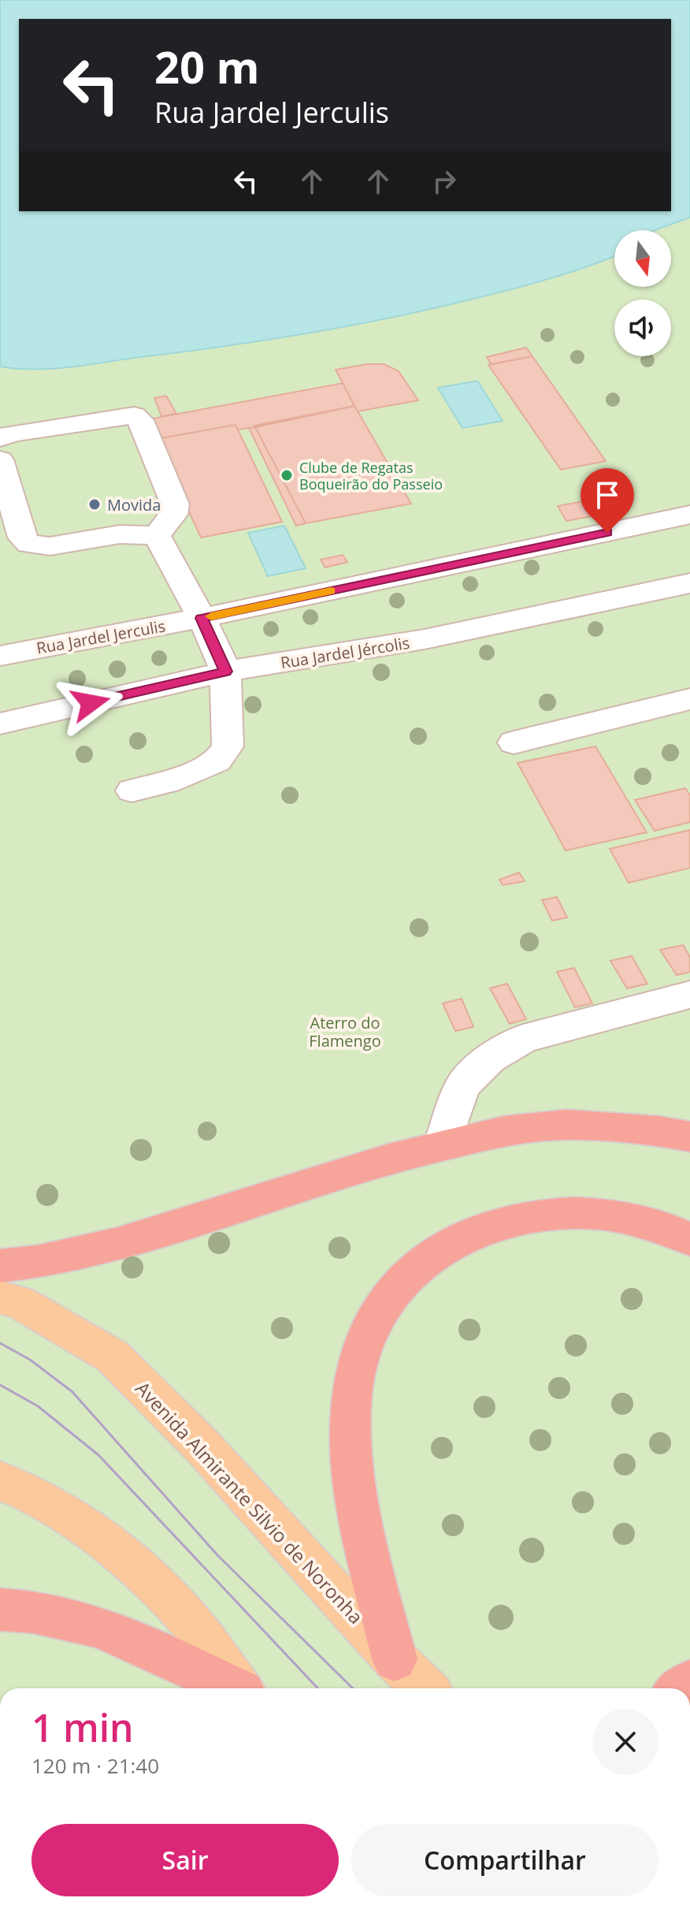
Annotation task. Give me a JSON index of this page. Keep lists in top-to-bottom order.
{
  "streets": {
    "main road": ["Avenida Almirante Silvio de Noronha"],
    "lane": ["Rua Jardel Jerculis", "Rua Jardel Jércolis"]
  },
  "parks": ["Aterro do Flamengo"],
  "places": ["Clube de Regatas Boqueirão do Passeio", "Movida"],
  "north": "bottom",
  "page": {
    "turn": ["20 m", "Rua Jardel Jerculis"],
    "heading": ["1 min", "120 m · 21:40"],
    "buttons": ["Sair", "Compartilhar"]
  }
}
